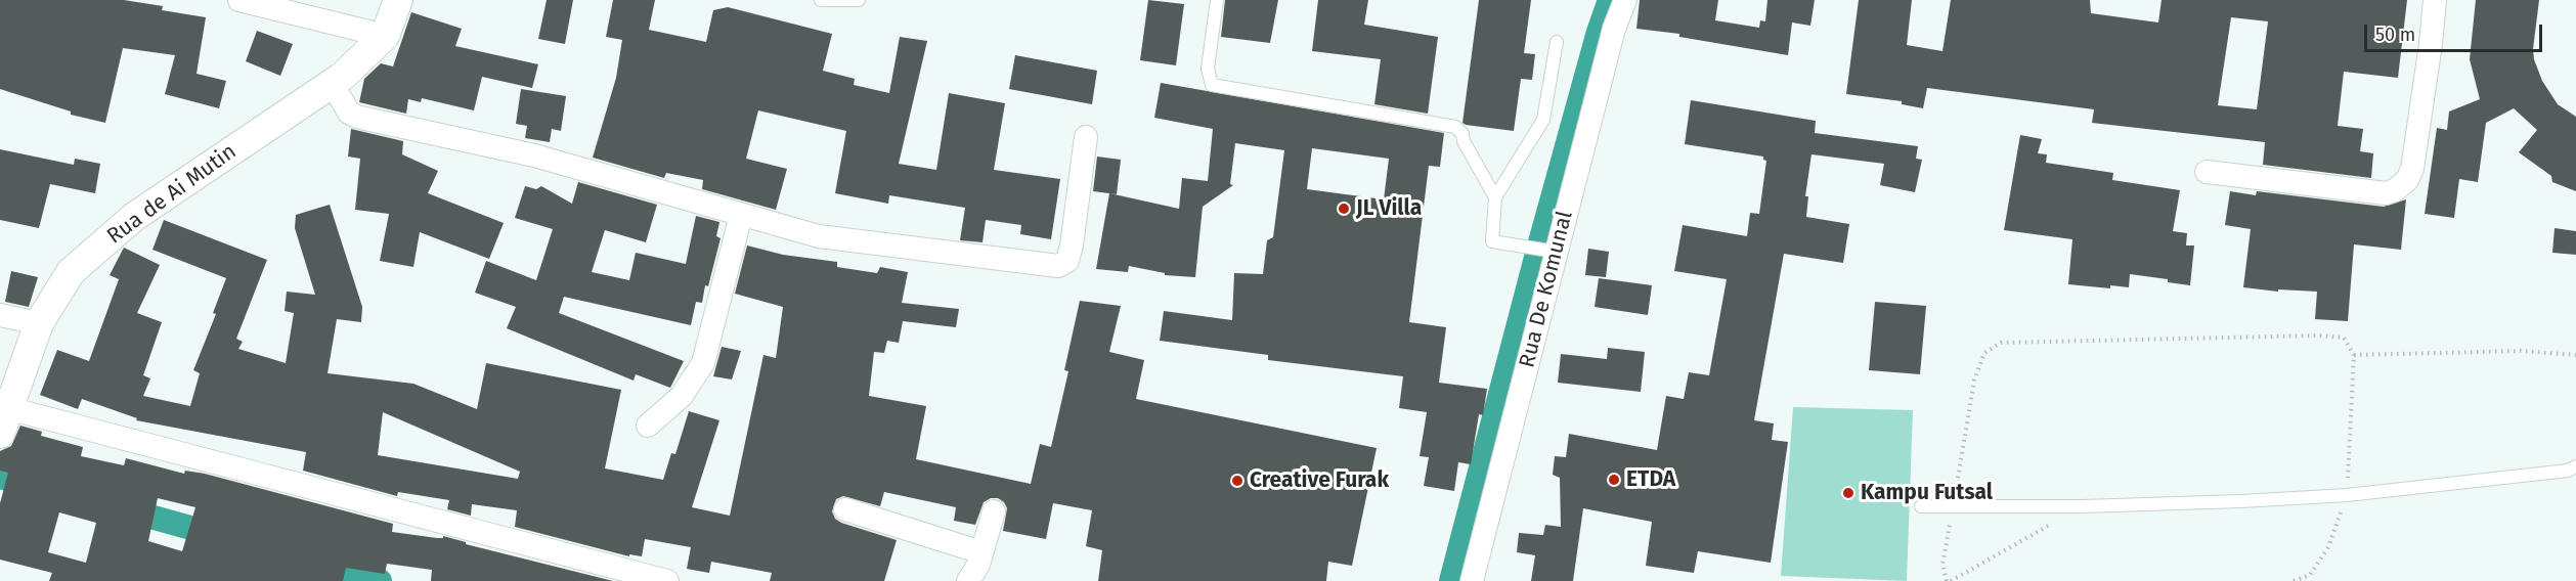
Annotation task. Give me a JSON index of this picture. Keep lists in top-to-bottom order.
{
  "streets": {
    "street": ["Rua de Ai Mutin", "Rua De Komunal"]
  },
  "places": [
    "JL Villa",
    "ETDA",
    "Creative Furak",
    "Kampu Futsal"
  ],
  "scale_bar": "50 m"
}
